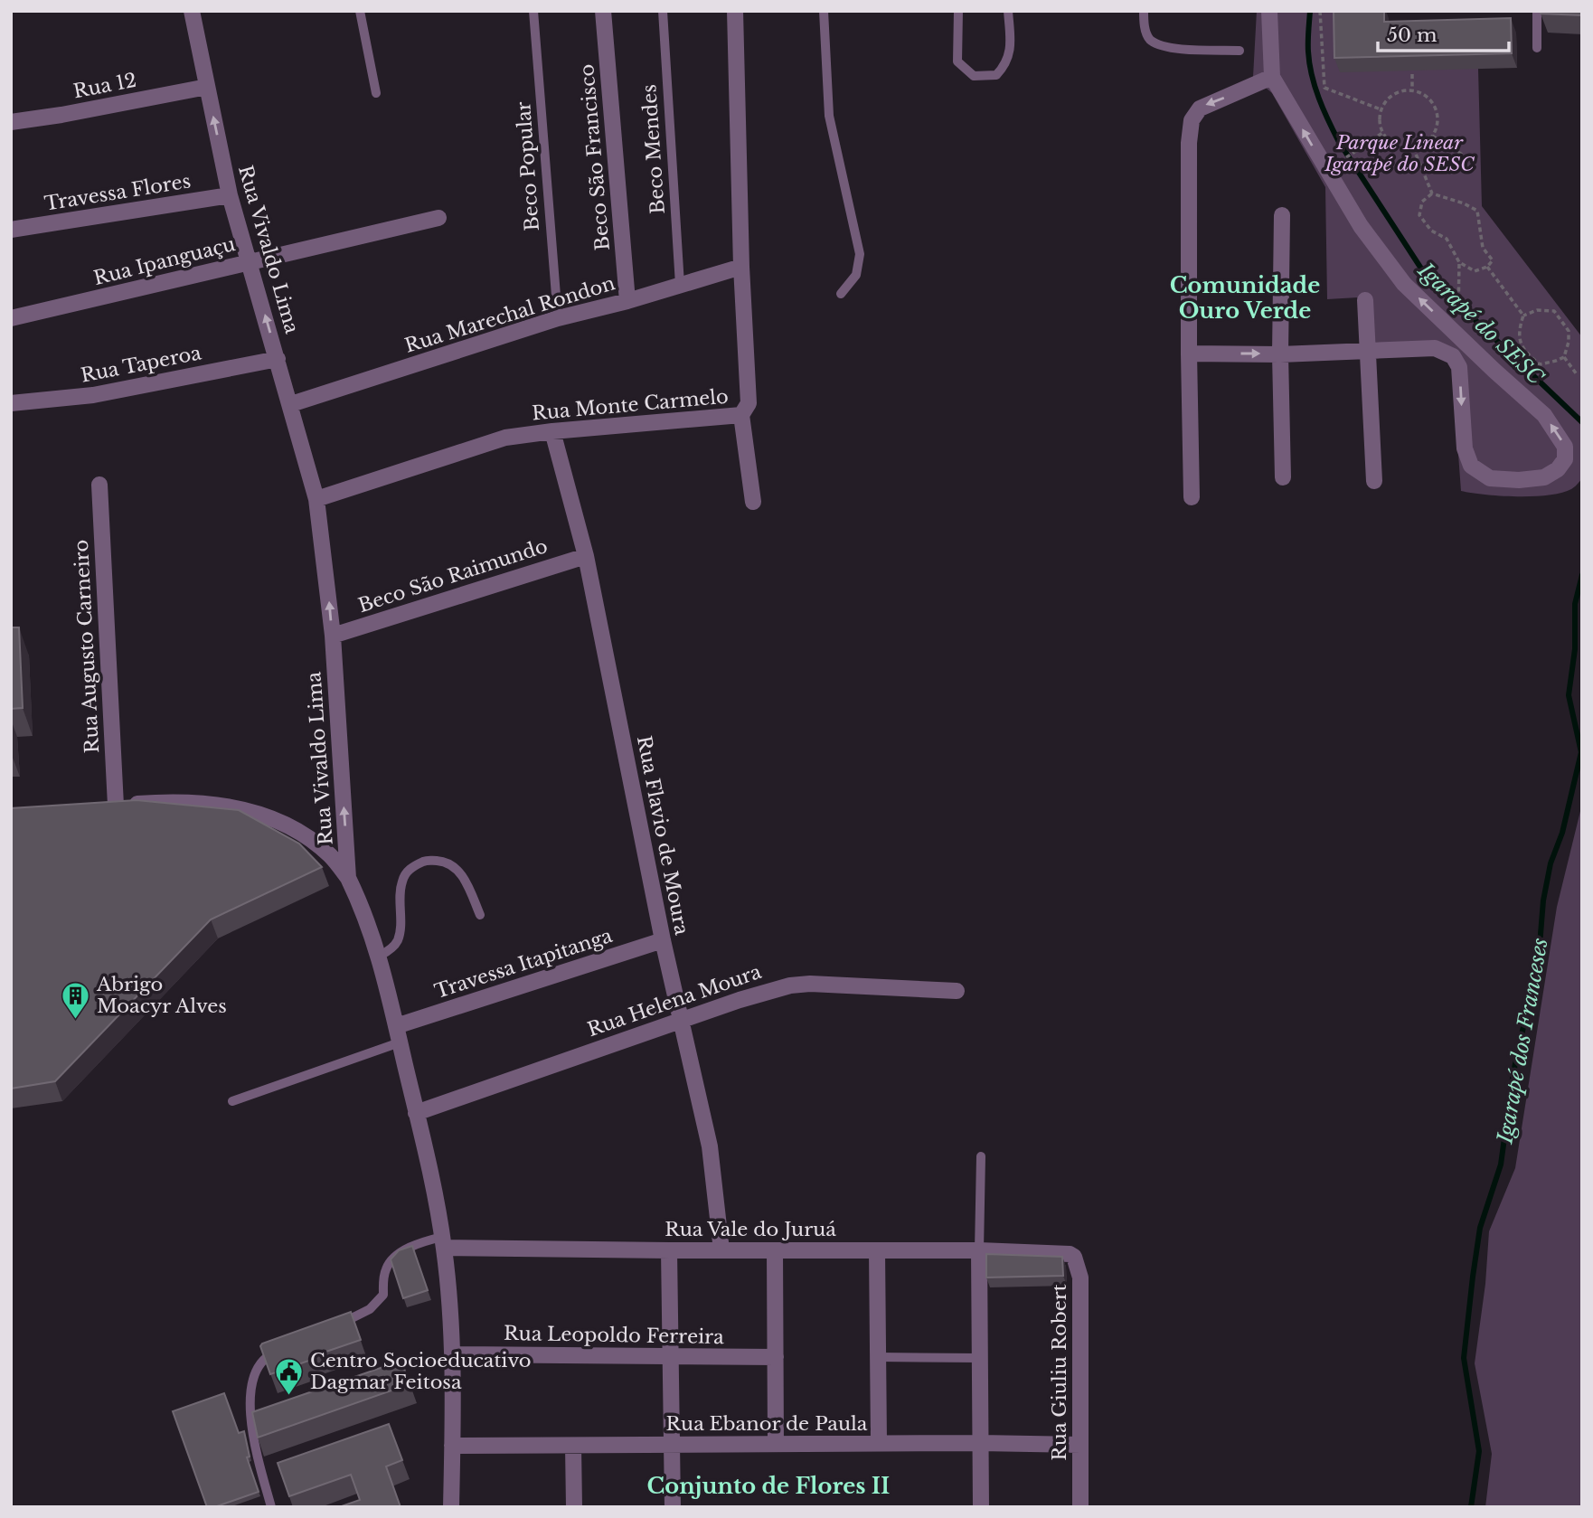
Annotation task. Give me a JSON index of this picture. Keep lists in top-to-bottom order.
{
  "streets": {
    "street": [
      "Rua 12",
      "Beco São Francisco",
      "Travessa Flores",
      "Rua Vivaldo Lima",
      "Rua Ipanguaçu",
      "Rua Marechal Rondon",
      "Rua Taperoa",
      "Rua Monte Carmelo",
      "Beco São Raimundo",
      "Rua Augusto Carneiro",
      "Rua Flavio de Moura",
      "Travessa Itapitanga",
      "Rua Helena Moura",
      "Rua Vale do Juruá",
      "Rua Leopoldo Ferreira",
      "Rua Giuliu Robert",
      "Rua Ebanor de Paula"
    ],
    "lane": ["Beco Mendes", "Beco Popular"]
  },
  "crossings": [
    ["Rua 12", "Rua Vivaldo Lima"],
    ["Beco Mendes", "Rua Marechal Rondon"],
    ["Beco São Francisco", "Rua Marechal Rondon"],
    ["Beco Popular", "Rua Marechal Rondon"],
    ["Travessa Flores", "Rua Vivaldo Lima"],
    ["Rua Vivaldo Lima", "Rua Ipanguaçu"],
    ["Rua Vivaldo Lima", "Rua Marechal Rondon"],
    ["Rua Vivaldo Lima", "Rua Taperoa"],
    ["Rua Vivaldo Lima", "Rua Monte Carmelo"],
    ["Rua Vivaldo Lima", "Beco São Raimundo"],
    ["Rua Vivaldo Lima", "Rua Augusto Carneiro"],
    ["Rua Vivaldo Lima", "Travessa Itapitanga"],
    ["Rua Vivaldo Lima", "Rua Helena Moura"],
    ["Rua Vivaldo Lima", "Rua Vale do Juruá"],
    ["Rua Vivaldo Lima", "Rua Leopoldo Ferreira"],
    ["Rua Vivaldo Lima", "Rua Ebanor de Paula"],
    ["Rua Marechal Rondon", "Rua Monte Carmelo"],
    ["Rua Monte Carmelo", "Rua Flavio de Moura"],
    ["Beco São Raimundo", "Rua Flavio de Moura"],
    ["Rua Flavio de Moura", "Travessa Itapitanga"],
    ["Rua Flavio de Moura", "Rua Helena Moura"],
    ["Rua Flavio de Moura", "Rua Vale do Juruá"],
    ["Rua Vale do Juruá", "Rua Giuliu Robert"],
    ["Rua Giuliu Robert", "Rua Ebanor de Paula"]
  ],
  "one_way": ["Rua Vivaldo Lima"],
  "districts": ["Comunidade Ouro Verde", "Conjunto de Flores II"],
  "water": ["Igarapé do SESC", "Igarapé dos Franceses"],
  "parks": ["Parque Linear Igarapé do SESC"],
  "places": {
    "building": ["Abrigo Moacyr Alves"],
    "public building": ["Centro Socioeducativo Dagmar Feitosa"]
  },
  "scale_bar": "50 m"
}
